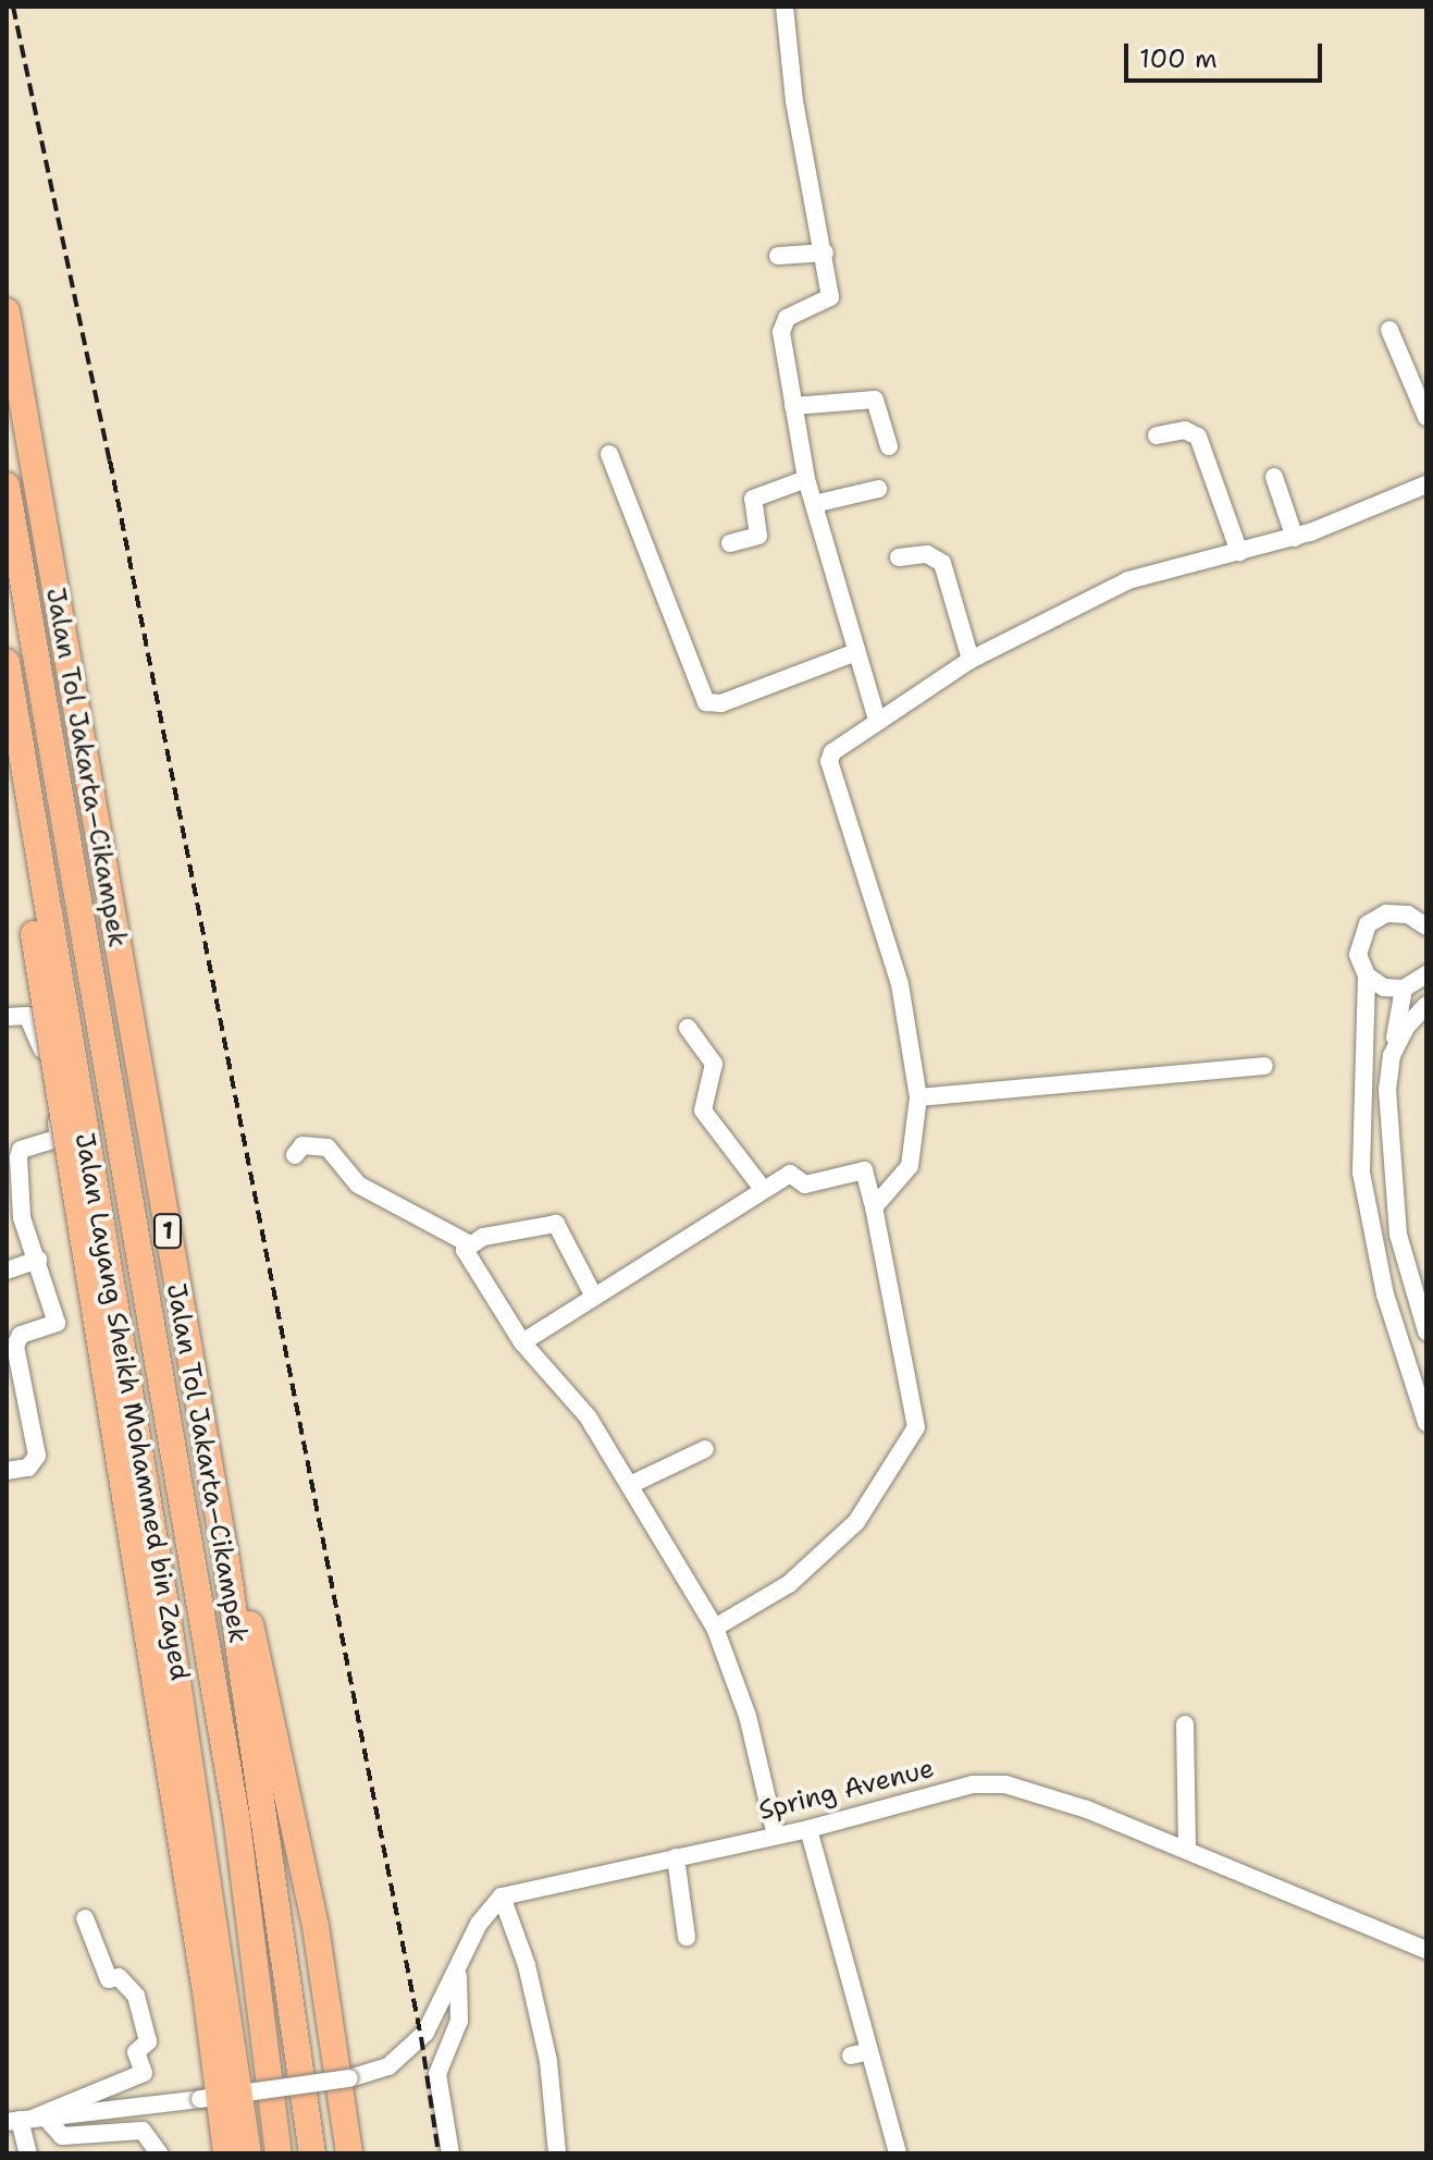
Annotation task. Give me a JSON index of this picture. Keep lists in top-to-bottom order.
{
  "streets": {
    "highway": ["Jalan Tol Jakarta–Cikampek", "1", "Jalan Layang Sheikh Mohammed bin Zayed"],
    "street": ["Spring Avenue"]
  },
  "scale_bar": "100 m"
}
